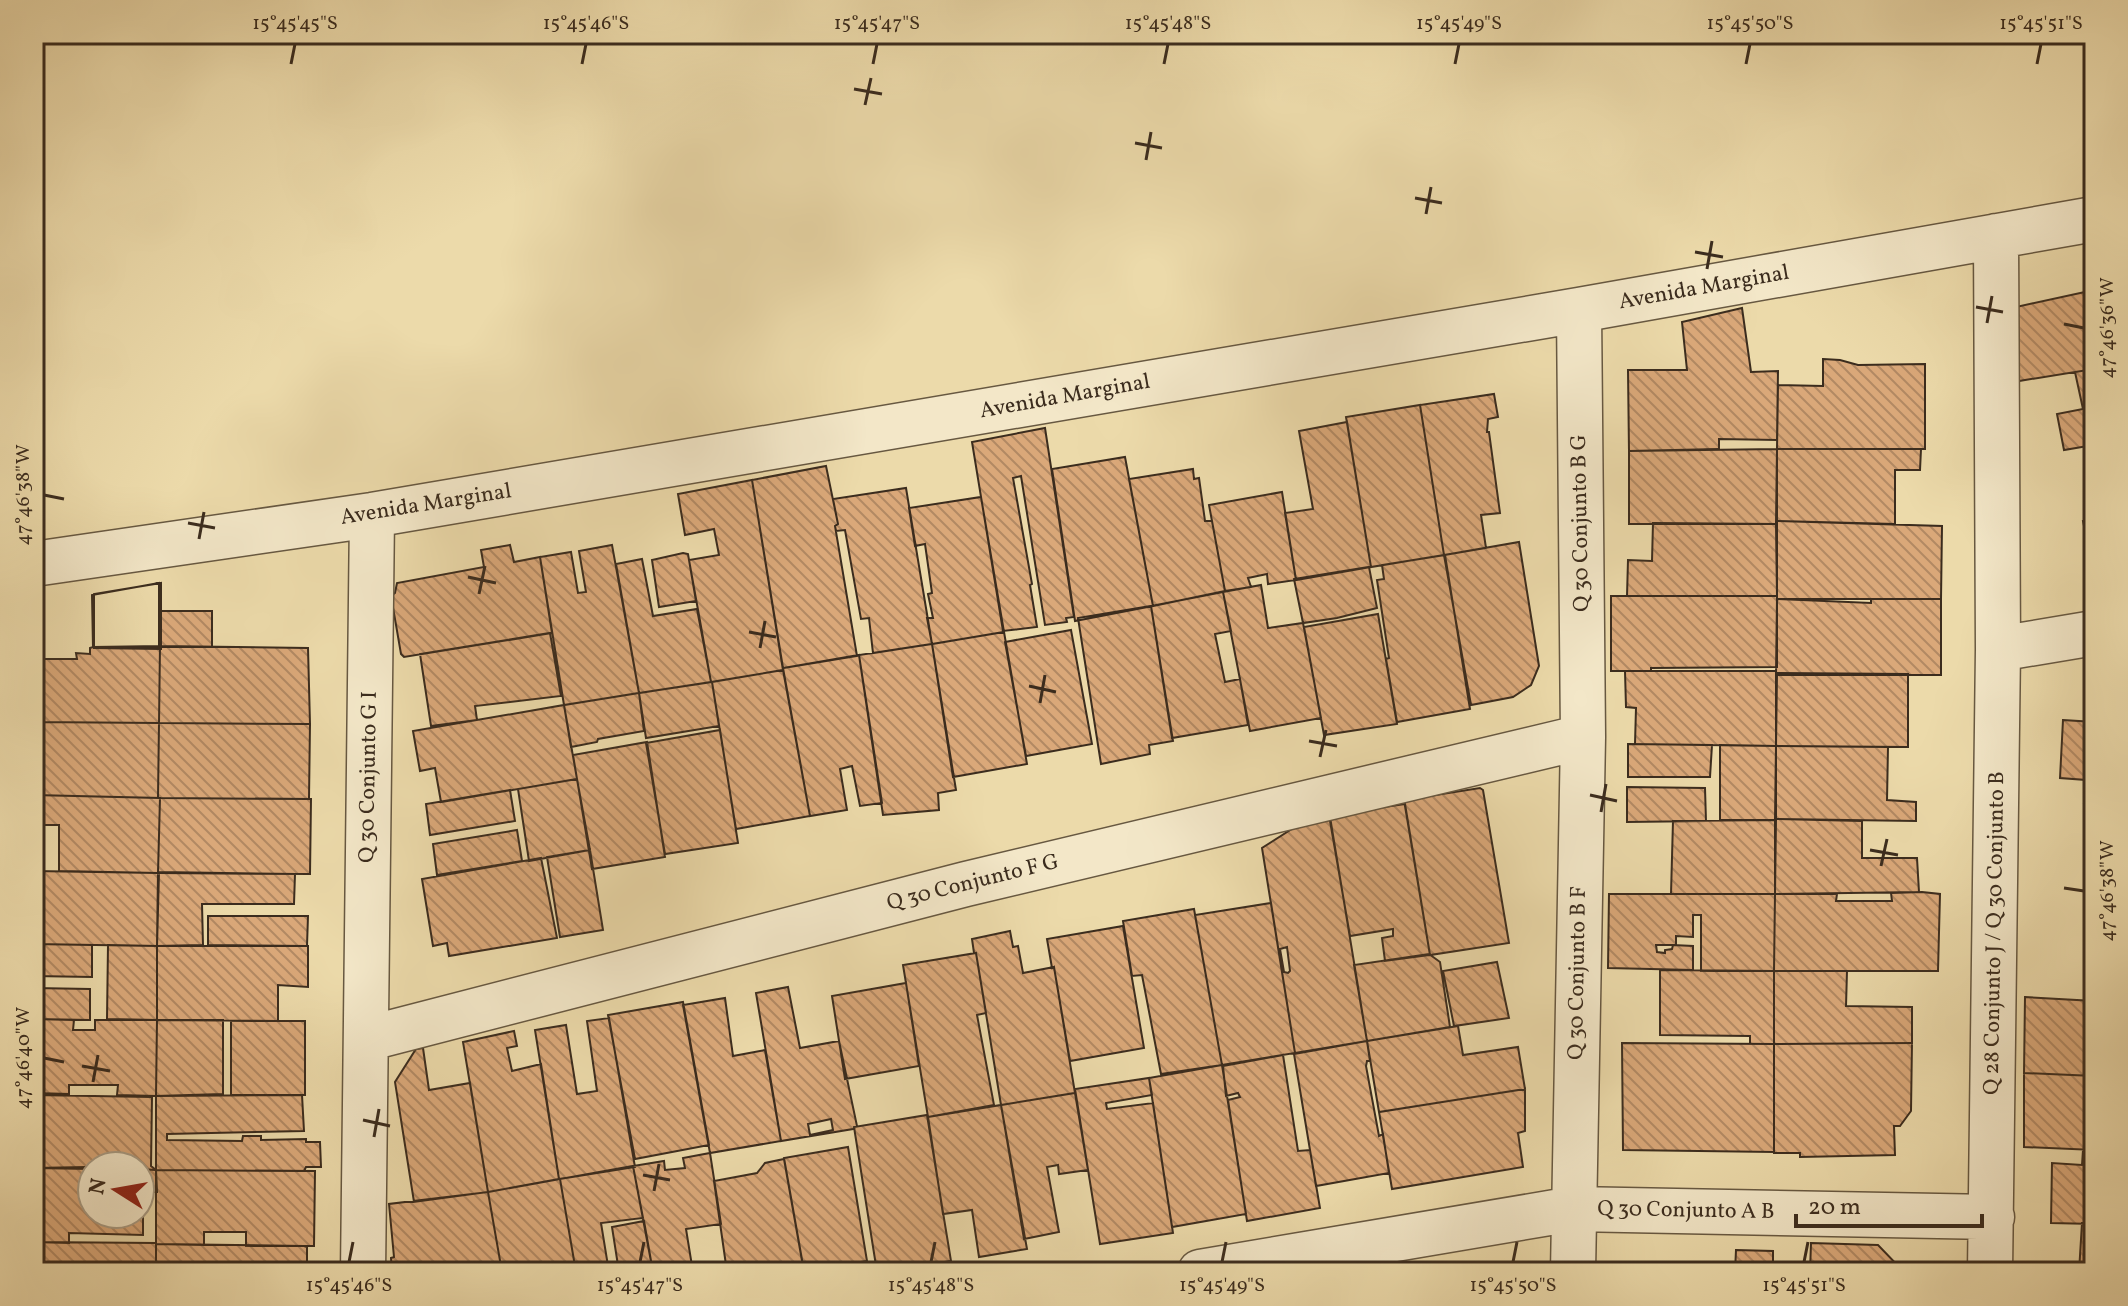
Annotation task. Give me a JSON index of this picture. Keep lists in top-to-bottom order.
{
  "streets": {
    "street": [
      "Avenida Marginal",
      "Q 30 Conjunto B G",
      "Q 30 Conjunto G I",
      "Q 30 Conjunto F G",
      "Q 28 Conjunto J / Q 30 Conjunto B",
      "Q 30 Conjunto B F",
      "Q 30 Conjunto A B"
    ]
  },
  "crossings": [
    ["Avenida Marginal", "Q 30 Conjunto B G"],
    ["Avenida Marginal", "Q 30 Conjunto G I"],
    ["Avenida Marginal", "Q 28 Conjunto J / Q 30 Conjunto B"],
    ["Q 30 Conjunto B G", "Q 30 Conjunto F G"],
    ["Q 30 Conjunto B G", "Q 30 Conjunto B F"],
    ["Q 30 Conjunto G I", "Q 30 Conjunto F G"],
    ["Q 30 Conjunto F G", "Q 30 Conjunto B F"],
    ["Q 28 Conjunto J / Q 30 Conjunto B", "Q 30 Conjunto A B"],
    ["Q 30 Conjunto B F", "Q 30 Conjunto A B"]
  ],
  "scale_bar": "20 m",
  "north": "left",
  "coordinates": [
    "15°45'45\"S",
    "15°45'46\"S",
    "15°45'47\"S",
    "15°45'48\"S",
    "15°45'49\"S",
    "15°45'50\"S",
    "15°45'51\"S",
    "47°46'36\"W",
    "47°46'38\"W",
    "47°46'40\"W"
  ]
}
